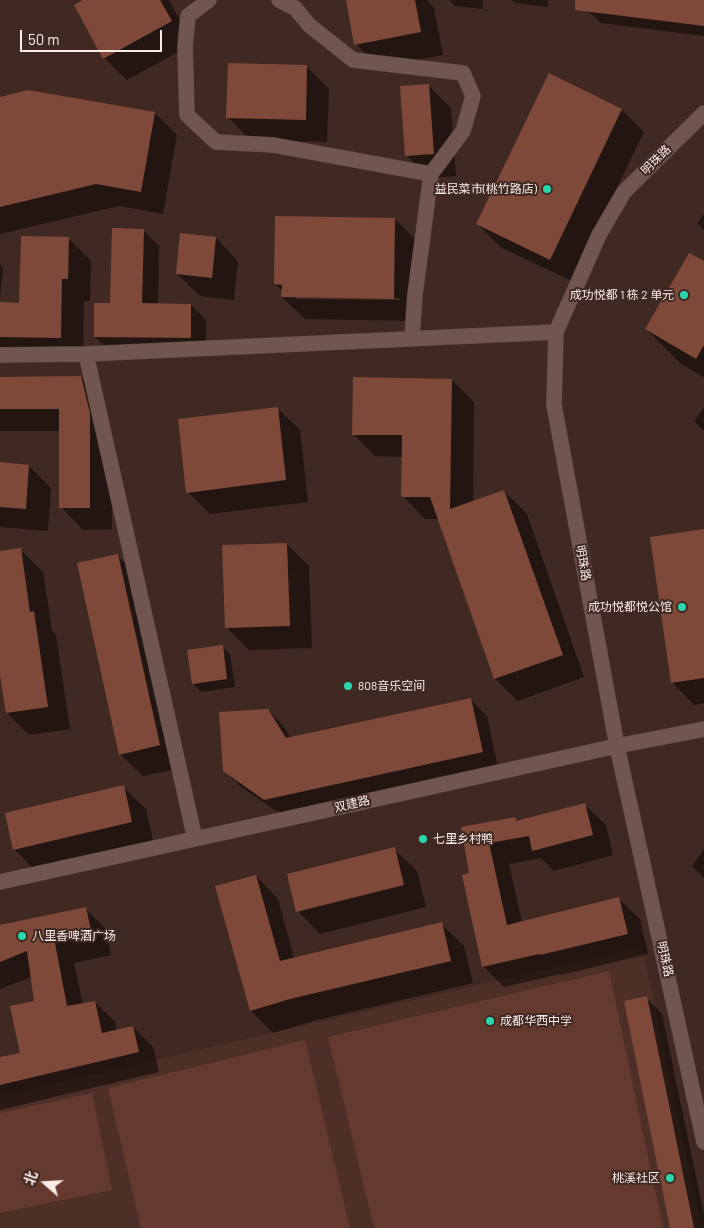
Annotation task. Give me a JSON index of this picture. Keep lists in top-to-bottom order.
{
  "streets": {
    "street": ["明珠路", "双建路"]
  },
  "crossings": [
    ["明珠路", "双建路"]
  ],
  "places": [
    "益民菜市(桃竹路店)",
    "成功悦都 1 栋 2 单元",
    "成功悦都悦公馆",
    "808音乐空间",
    "七里乡村鸭",
    "八里香啤酒广场",
    "成都华西中学",
    "桃溪社区"
  ],
  "scale_bar": "50 m",
  "north": "left"
}
